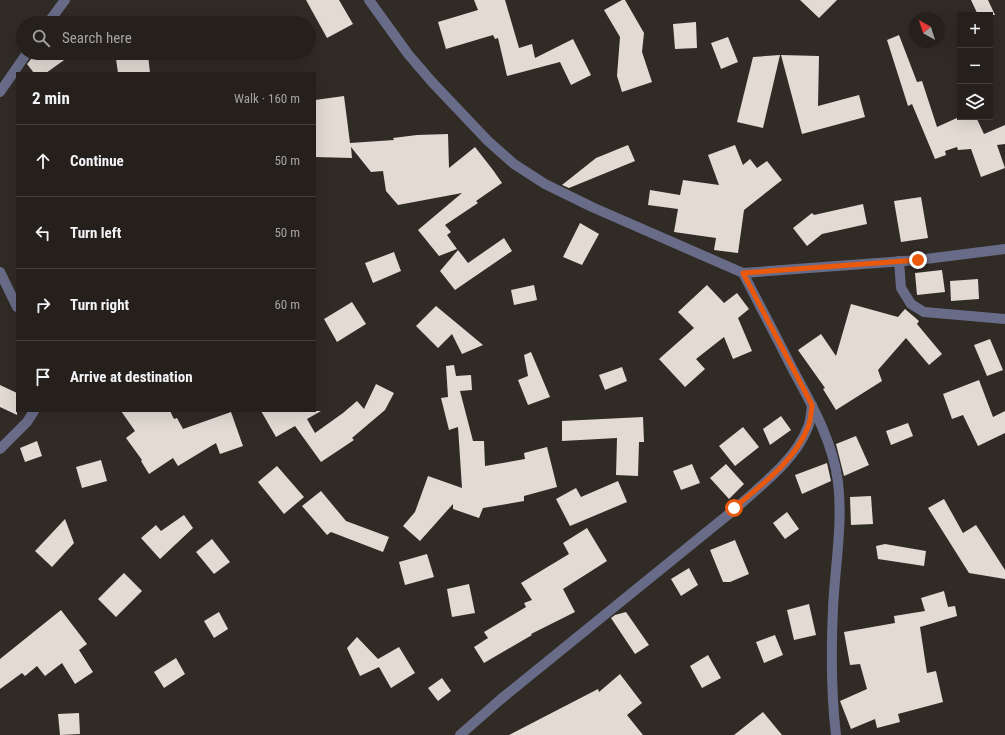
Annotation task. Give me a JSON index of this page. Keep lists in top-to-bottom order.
{
  "north": "top left",
  "page": {
    "map_buttons": ["+", "−"],
    "search": "Search here",
    "heading": ["2 min", "Walk · 160 m"],
    "list": [
      ["Continue", "50 m"],
      ["Turn left", "50 m"],
      ["Turn right", "60 m"],
      "Arrive at destination"
    ]
  }
}
